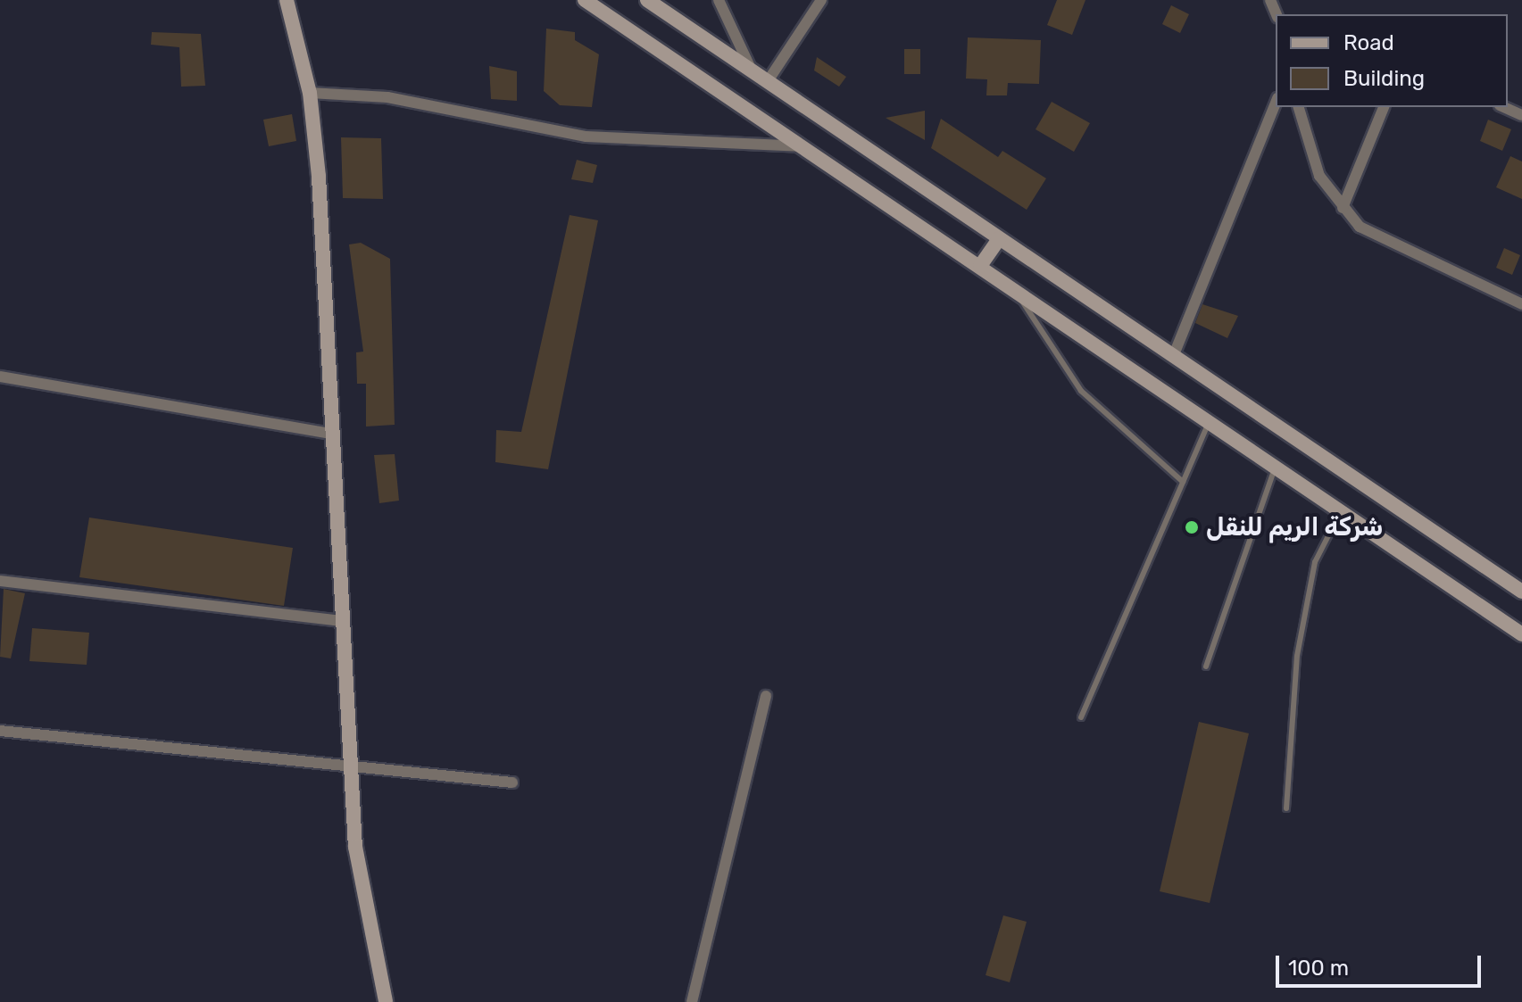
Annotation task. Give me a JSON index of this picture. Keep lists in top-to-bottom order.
{
  "places": ["شركة الريم للنقل"],
  "legend": ["Road", "Building"],
  "scale_bar": "100 m"
}
